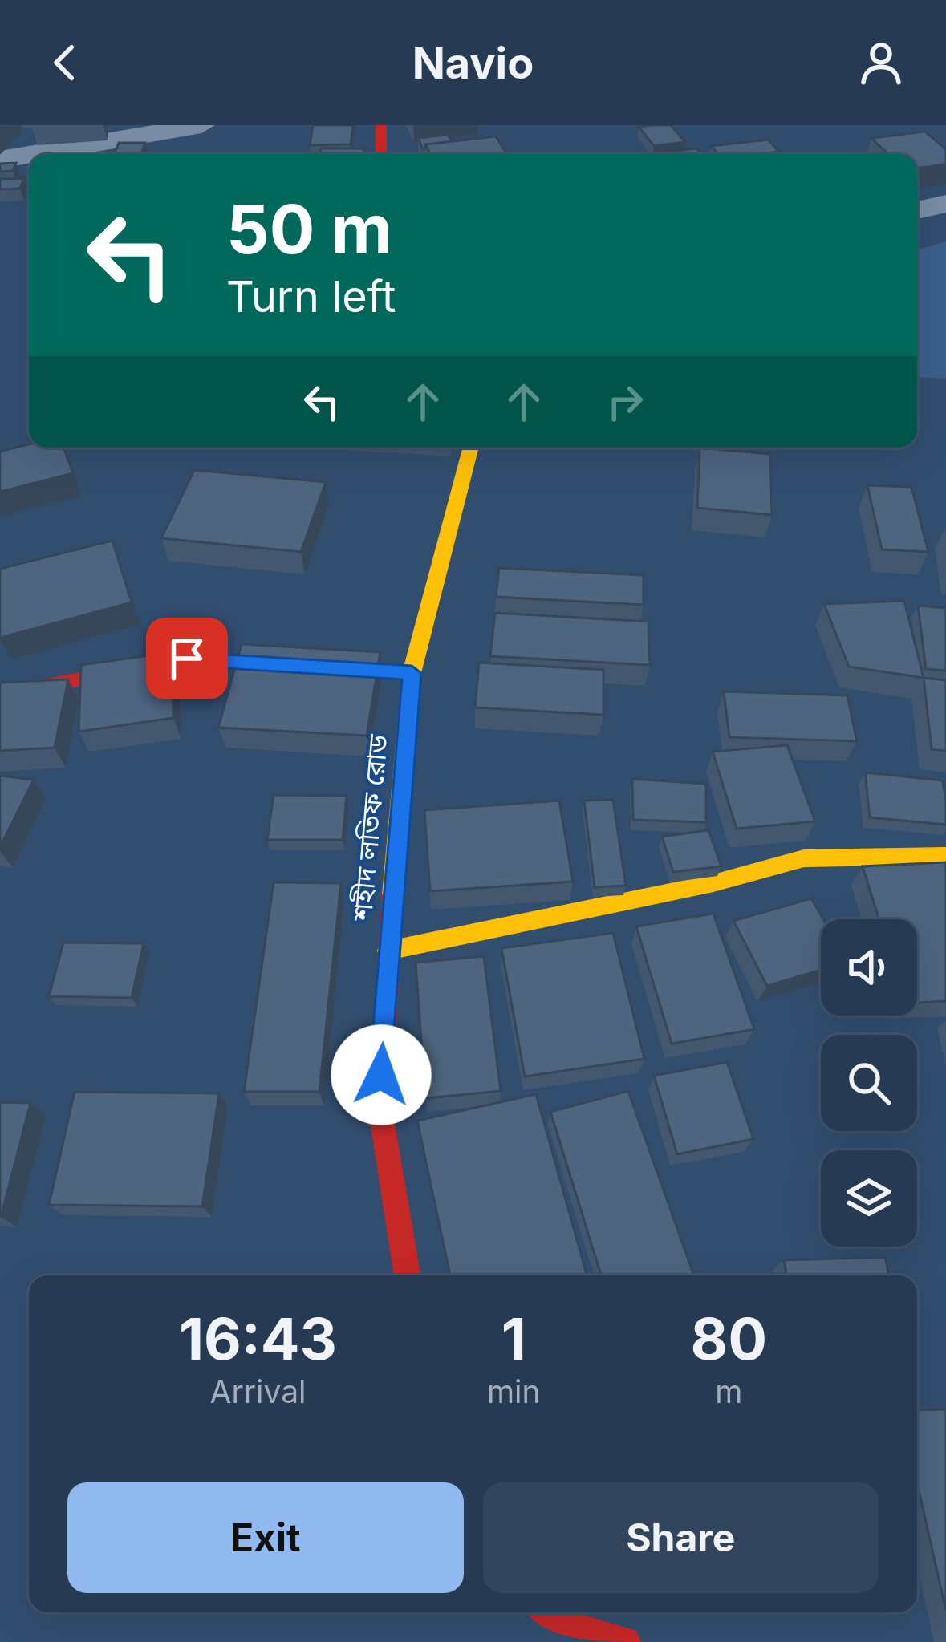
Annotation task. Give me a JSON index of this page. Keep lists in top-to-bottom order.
{
  "streets": {
    "street": ["শহীদ লতিফ রোড"]
  },
  "page": {
    "header": "Navio",
    "turn": ["50 m", "Turn left"],
    "eta": [
      "16:43",
      "Arrival",
      "1",
      "min",
      "80",
      "m"
    ],
    "buttons": ["Exit", "Share"]
  }
}
